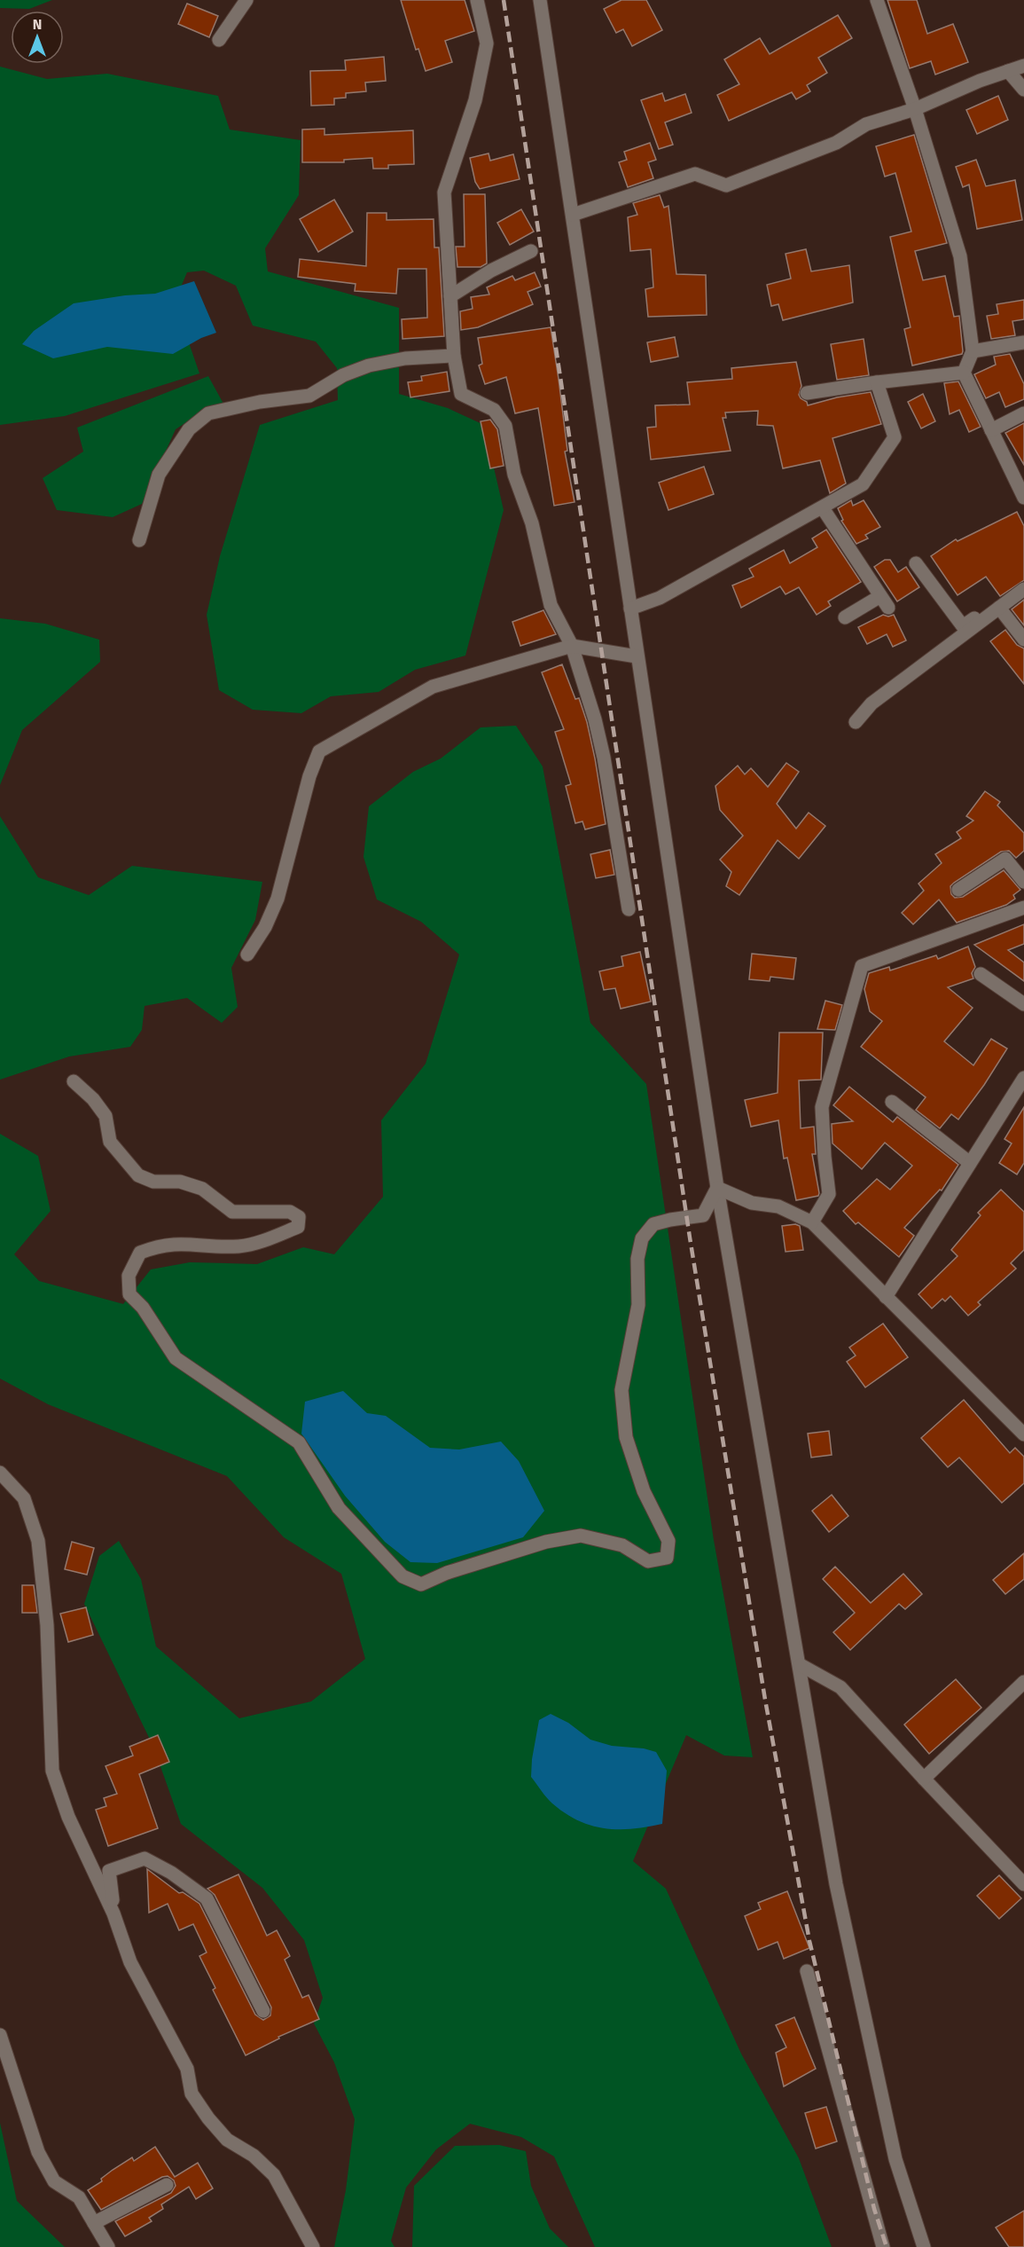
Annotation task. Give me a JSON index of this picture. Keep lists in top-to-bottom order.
{
  "north": "top"
}
